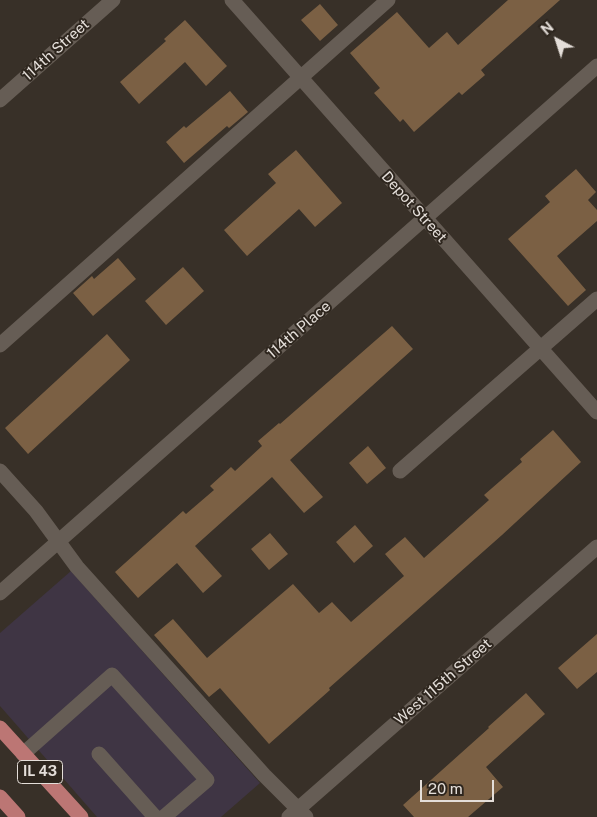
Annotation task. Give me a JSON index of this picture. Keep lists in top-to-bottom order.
{
  "streets": {
    "main road": ["IL 43"],
    "street": [
      "114th Street",
      "Depot Street",
      "114th Place",
      "West 115th Street"
    ]
  },
  "crossings": [
    ["Depot Street", "114th Place"]
  ],
  "scale_bar": "20 m",
  "north": "top left"
}
